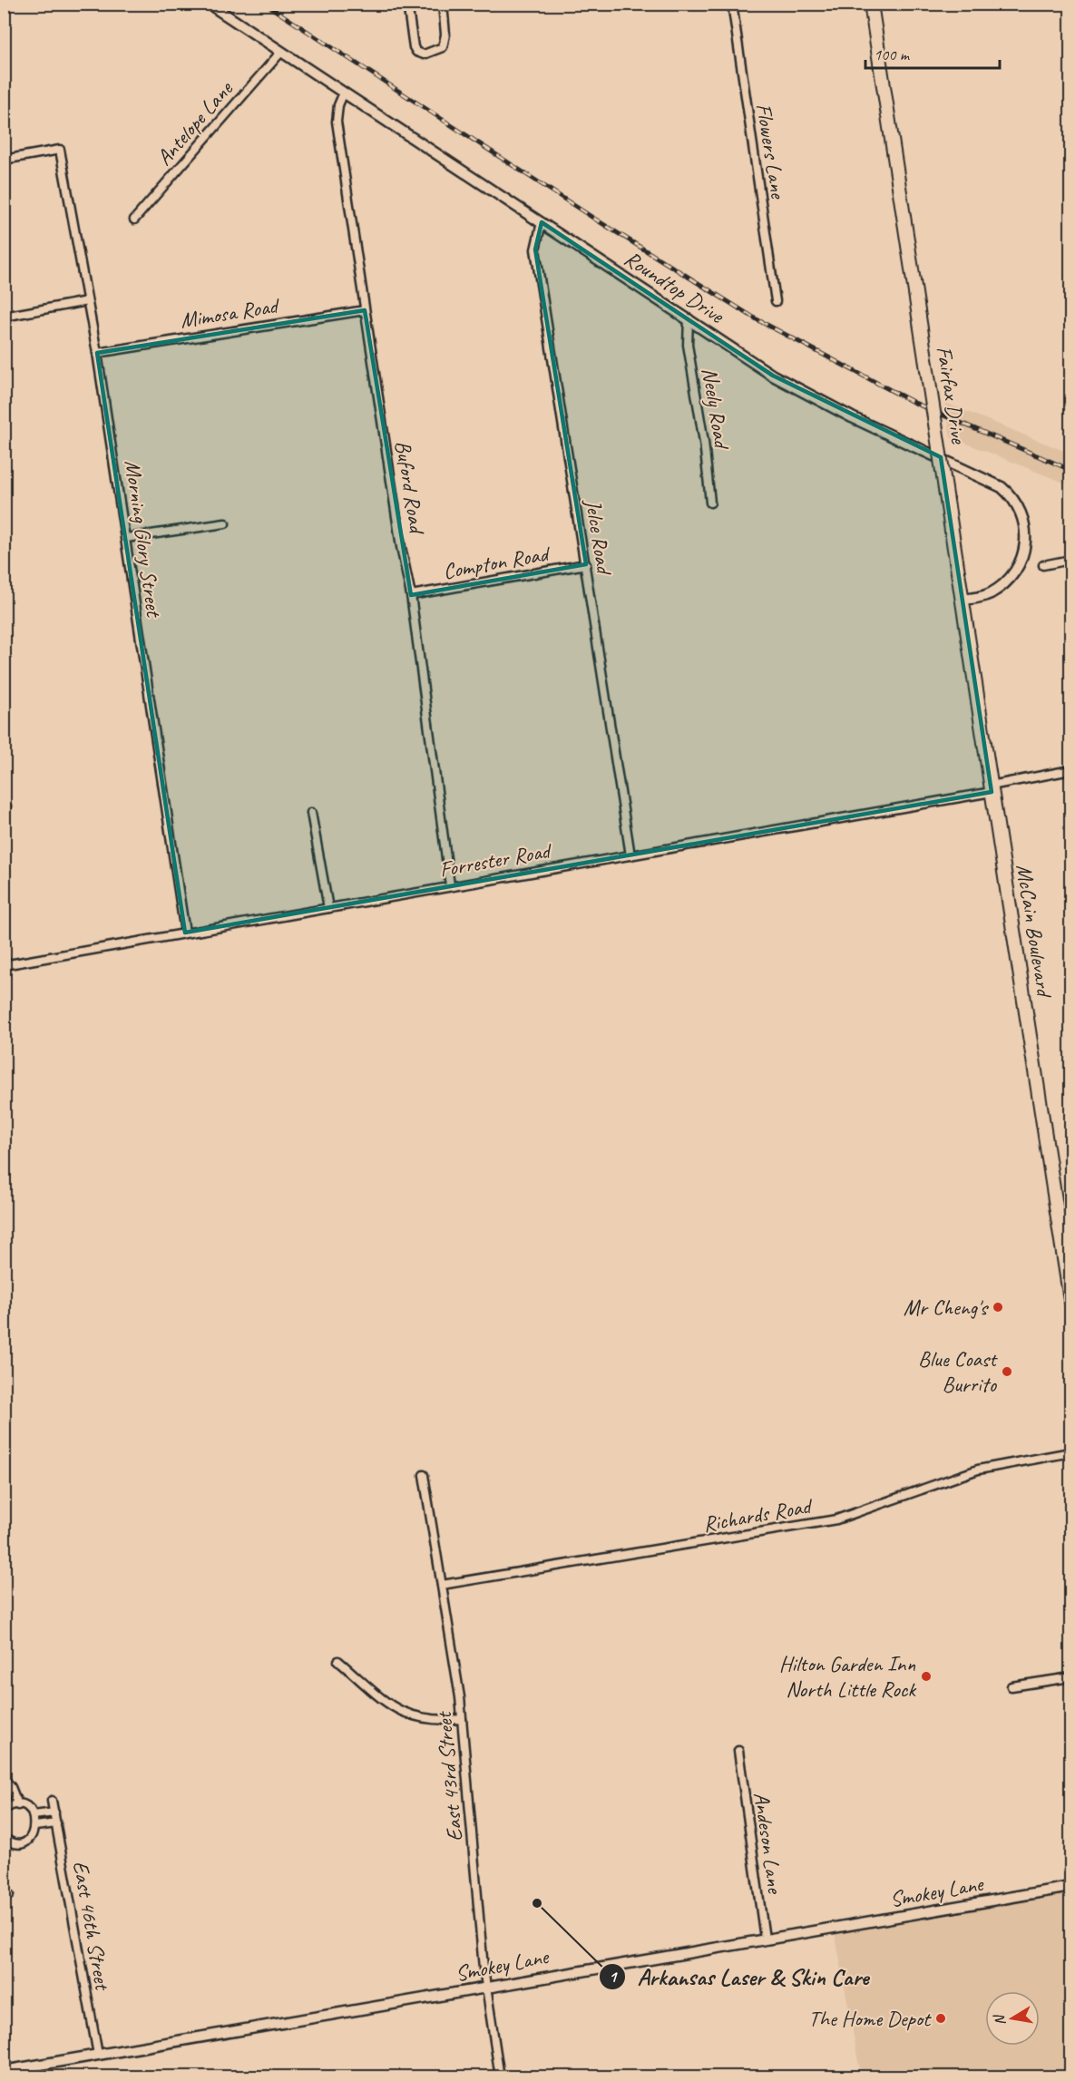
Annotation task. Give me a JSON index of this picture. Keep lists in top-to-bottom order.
{
  "streets": {
    "main road": ["Fairfax Drive", "McCain Boulevard"],
    "street": [
      "Antelope Lane",
      "Flowers Lane",
      "Roundtop Drive",
      "Mimosa Road",
      "Neely Road",
      "Buford Road",
      "Jelce Road",
      "Morning Glory Street",
      "Compton Road",
      "Forrester Road",
      "Richards Road",
      "East 43rd Street",
      "Andeson Lane",
      "Smokey Lane",
      "East 46th Street"
    ]
  },
  "crossings": [
    ["Antelope Lane", "Roundtop Drive"],
    ["Roundtop Drive", "Fairfax Drive"],
    ["Roundtop Drive", "Neely Road"],
    ["Roundtop Drive", "Buford Road"],
    ["Roundtop Drive", "Jelce Road"],
    ["Mimosa Road", "Buford Road"],
    ["Mimosa Road", "Morning Glory Street"],
    ["Fairfax Drive", "Forrester Road"],
    ["Fairfax Drive", "McCain Boulevard"],
    ["Buford Road", "Compton Road"],
    ["Buford Road", "Forrester Road"],
    ["Jelce Road", "Compton Road"],
    ["Jelce Road", "Forrester Road"],
    ["Morning Glory Street", "Forrester Road"],
    ["Forrester Road", "McCain Boulevard"],
    ["Richards Road", "East 43rd Street"],
    ["East 43rd Street", "Smokey Lane"],
    ["Andeson Lane", "Smokey Lane"],
    ["Smokey Lane", "East 46th Street"]
  ],
  "places": [
    "Mr Cheng's",
    "Blue Coast Burrito",
    "Hilton Garden Inn North Little Rock",
    "Arkansas Laser & Skin Care",
    "The Home Depot"
  ],
  "scale_bar": "100 m",
  "north": "left"
}
